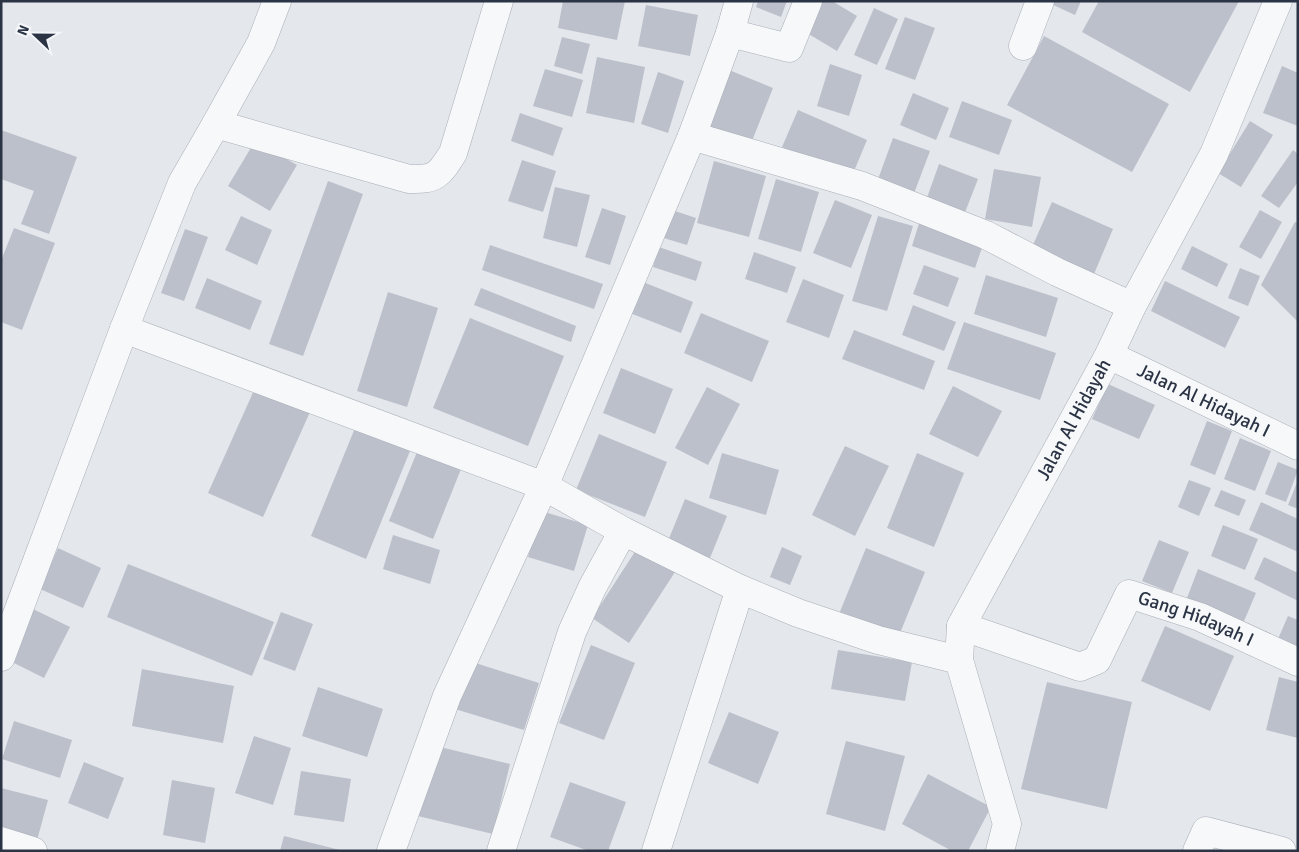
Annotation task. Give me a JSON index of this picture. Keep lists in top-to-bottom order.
{
  "streets": {
    "street": ["Jalan Al Hidayah I", "Jalan Al Hidayah", "Gang Hidayah I"]
  },
  "crossings": [
    ["Jalan Al Hidayah I", "Jalan Al Hidayah"],
    ["Jalan Al Hidayah", "Gang Hidayah I"]
  ],
  "north": "left"
}
